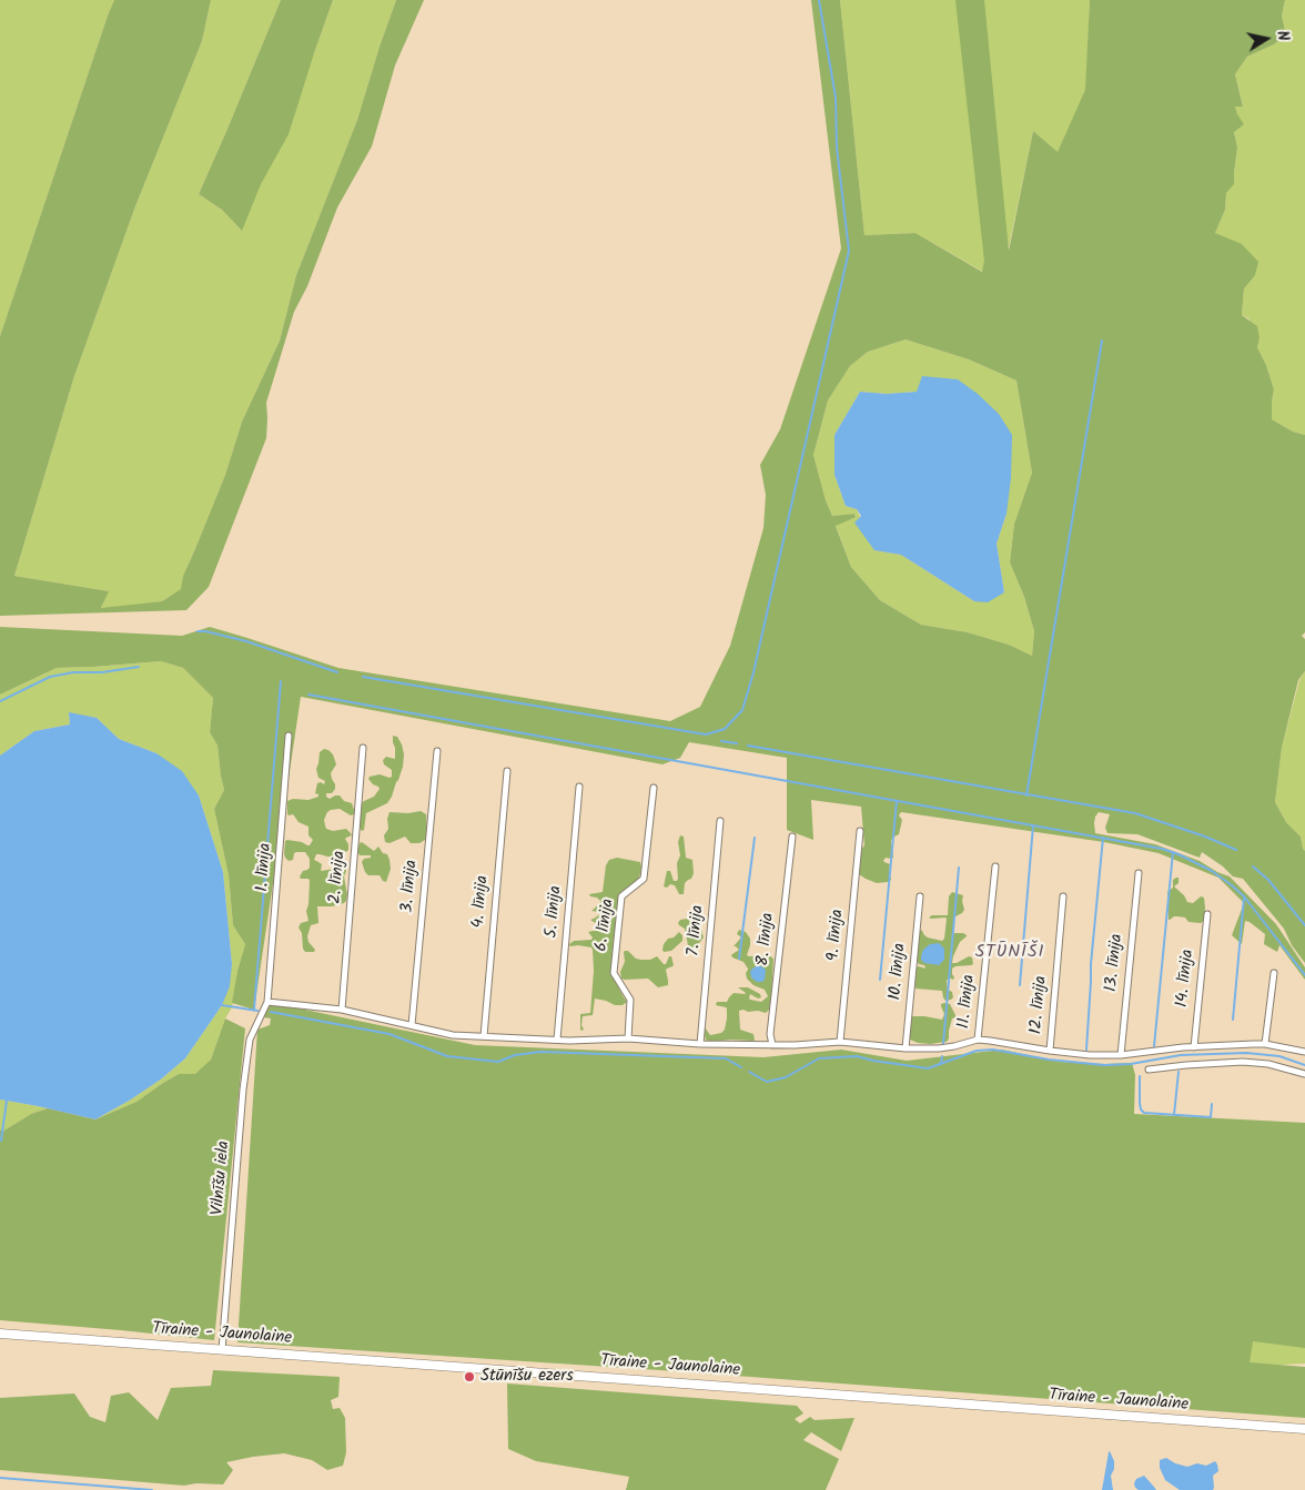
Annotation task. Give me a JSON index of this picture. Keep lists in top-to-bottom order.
{
  "streets": {
    "main road": ["Tīraine - Jaunolaine"],
    "street": [
      "1. līnija",
      "2. līnija",
      "3. līnija",
      "4. līnija",
      "5. līnija",
      "6. līnija",
      "7. līnija",
      "9. līnija",
      "8. līnija",
      "13. līnija",
      "10. līnija",
      "14. līnija",
      "11. līnija",
      "12. līnija",
      "Vilnīšu iela"
    ]
  },
  "crossings": [
    ["1. līnija", "Vilnīšu iela"],
    ["Vilnīšu iela", "Tīraine - Jaunolaine"]
  ],
  "districts": ["STŪNĪŠI"],
  "places": ["Stūnīšu ezers"],
  "north": "right"
}
